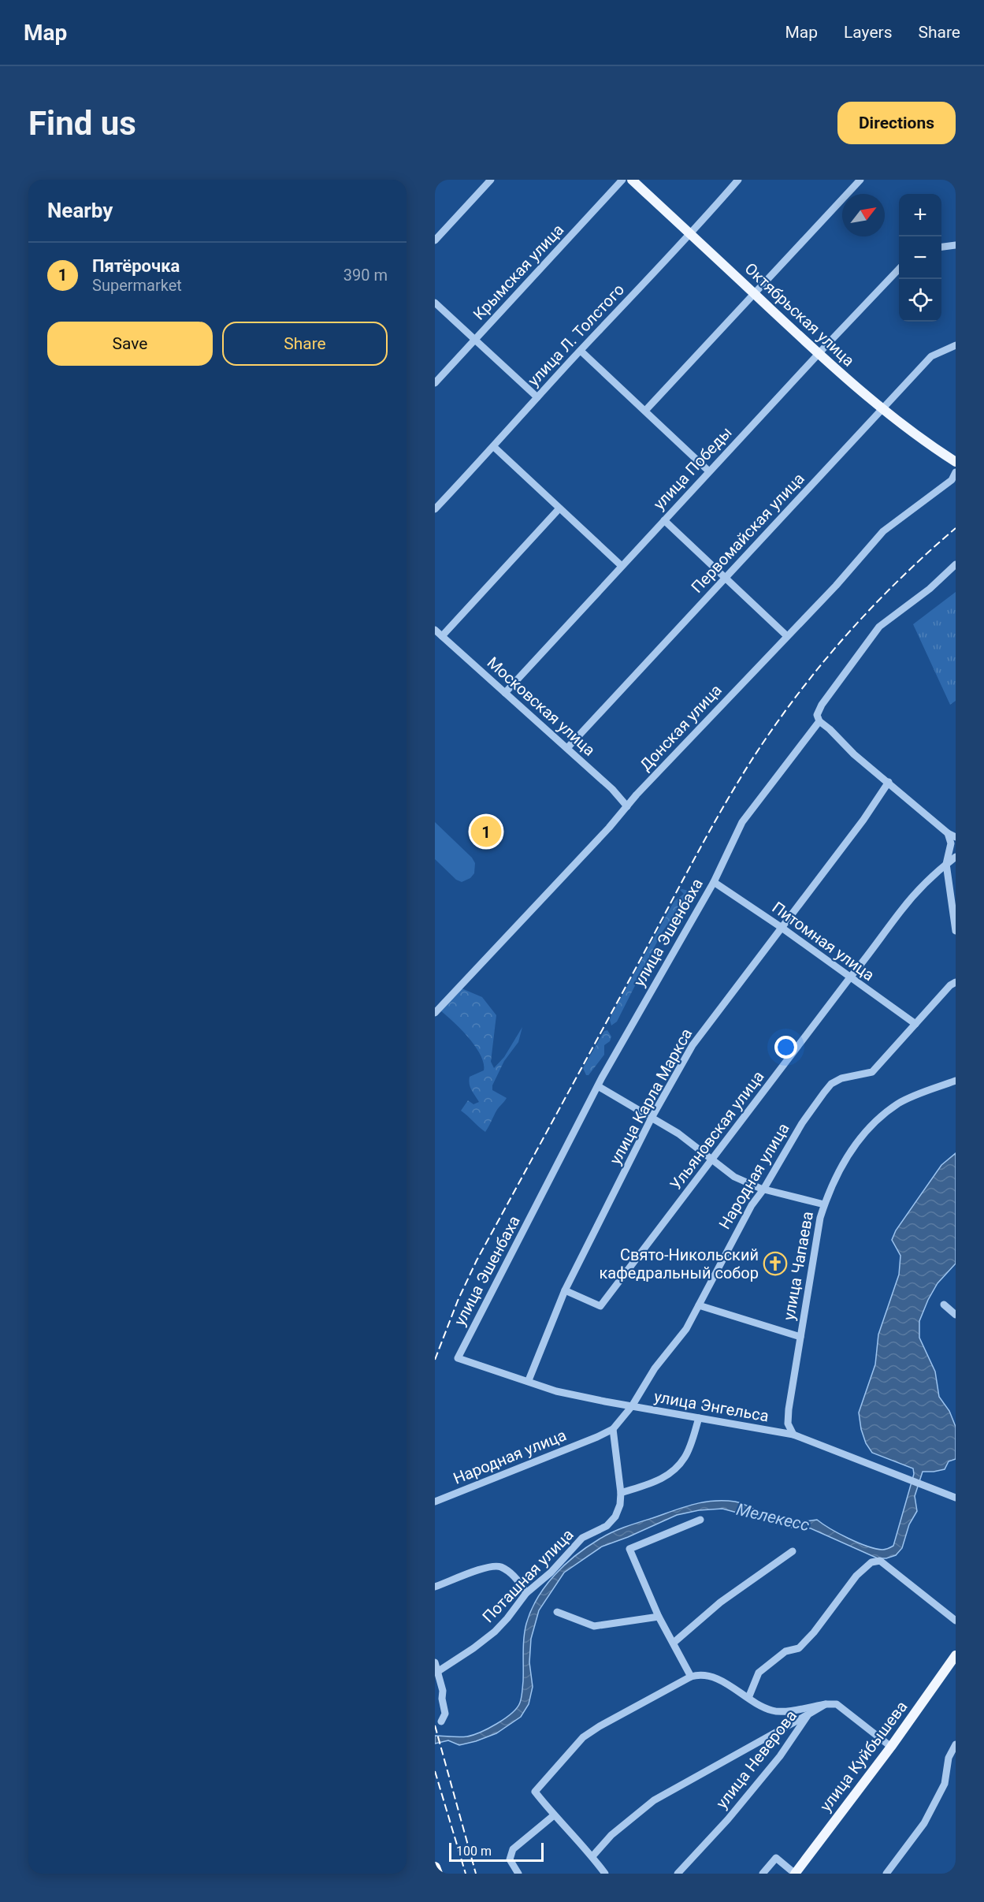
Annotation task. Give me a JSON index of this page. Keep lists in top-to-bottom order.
{
  "streets": {
    "main road": ["Октябрьская улица", "улица Куйбышева"],
    "street": [
      "Крымская улица",
      "улица Л. Толстого",
      "улица Победы",
      "Первомайская улица",
      "Московская улица",
      "Донская улица",
      "улица Эшенбаха",
      "Питомная улица",
      "улица Карла Маркса",
      "Ульяновская улица",
      "Народная улица",
      "улица Чапаева",
      "улица Энгельса",
      "Поташная улица",
      "улица Неверова"
    ]
  },
  "crossings": [
    ["Октябрьская улица", "улица Л. Толстого"],
    ["Октябрьская улица", "улица Победы"],
    ["Октябрьская улица", "Первомайская улица"],
    ["улица Победы", "Московская улица"],
    ["Первомайская улица", "Московская улица"],
    ["Московская улица", "Донская улица"],
    ["улица Эшенбаха", "Питомная улица"],
    ["улица Эшенбаха", "улица Энгельса"],
    ["Питомная улица", "улица Карла Маркса"],
    ["Питомная улица", "Ульяновская улица"],
    ["Питомная улица", "Народная улица"],
    ["улица Карла Маркса", "Ульяновская улица"],
    ["улица Карла Маркса", "улица Энгельса"],
    ["Народная улица", "улица Энгельса"],
    ["Народная улица", "Поташная улица"],
    ["улица Чапаева", "улица Энгельса"]
  ],
  "water": ["Мелекесс"],
  "places": {
    "church": ["Свято-Никольский кафедральный собор"]
  },
  "scale_bar": "100 m",
  "north": "top right",
  "page": {
    "header": "Map",
    "nav": ["Map", "Layers", "Share"],
    "buttons": [
      "Directions",
      ["Save", "Share"]
    ],
    "title": "Find us",
    "heading": "Nearby",
    "map_buttons": ["+", "−"],
    "list": [
      {
        "mark": "1",
        "name": "Пятёрочка",
        "note": "Supermarket",
        "value": "390 m"
      }
    ],
    "pins": "1",
    "scale": "100 m"
  }
}
